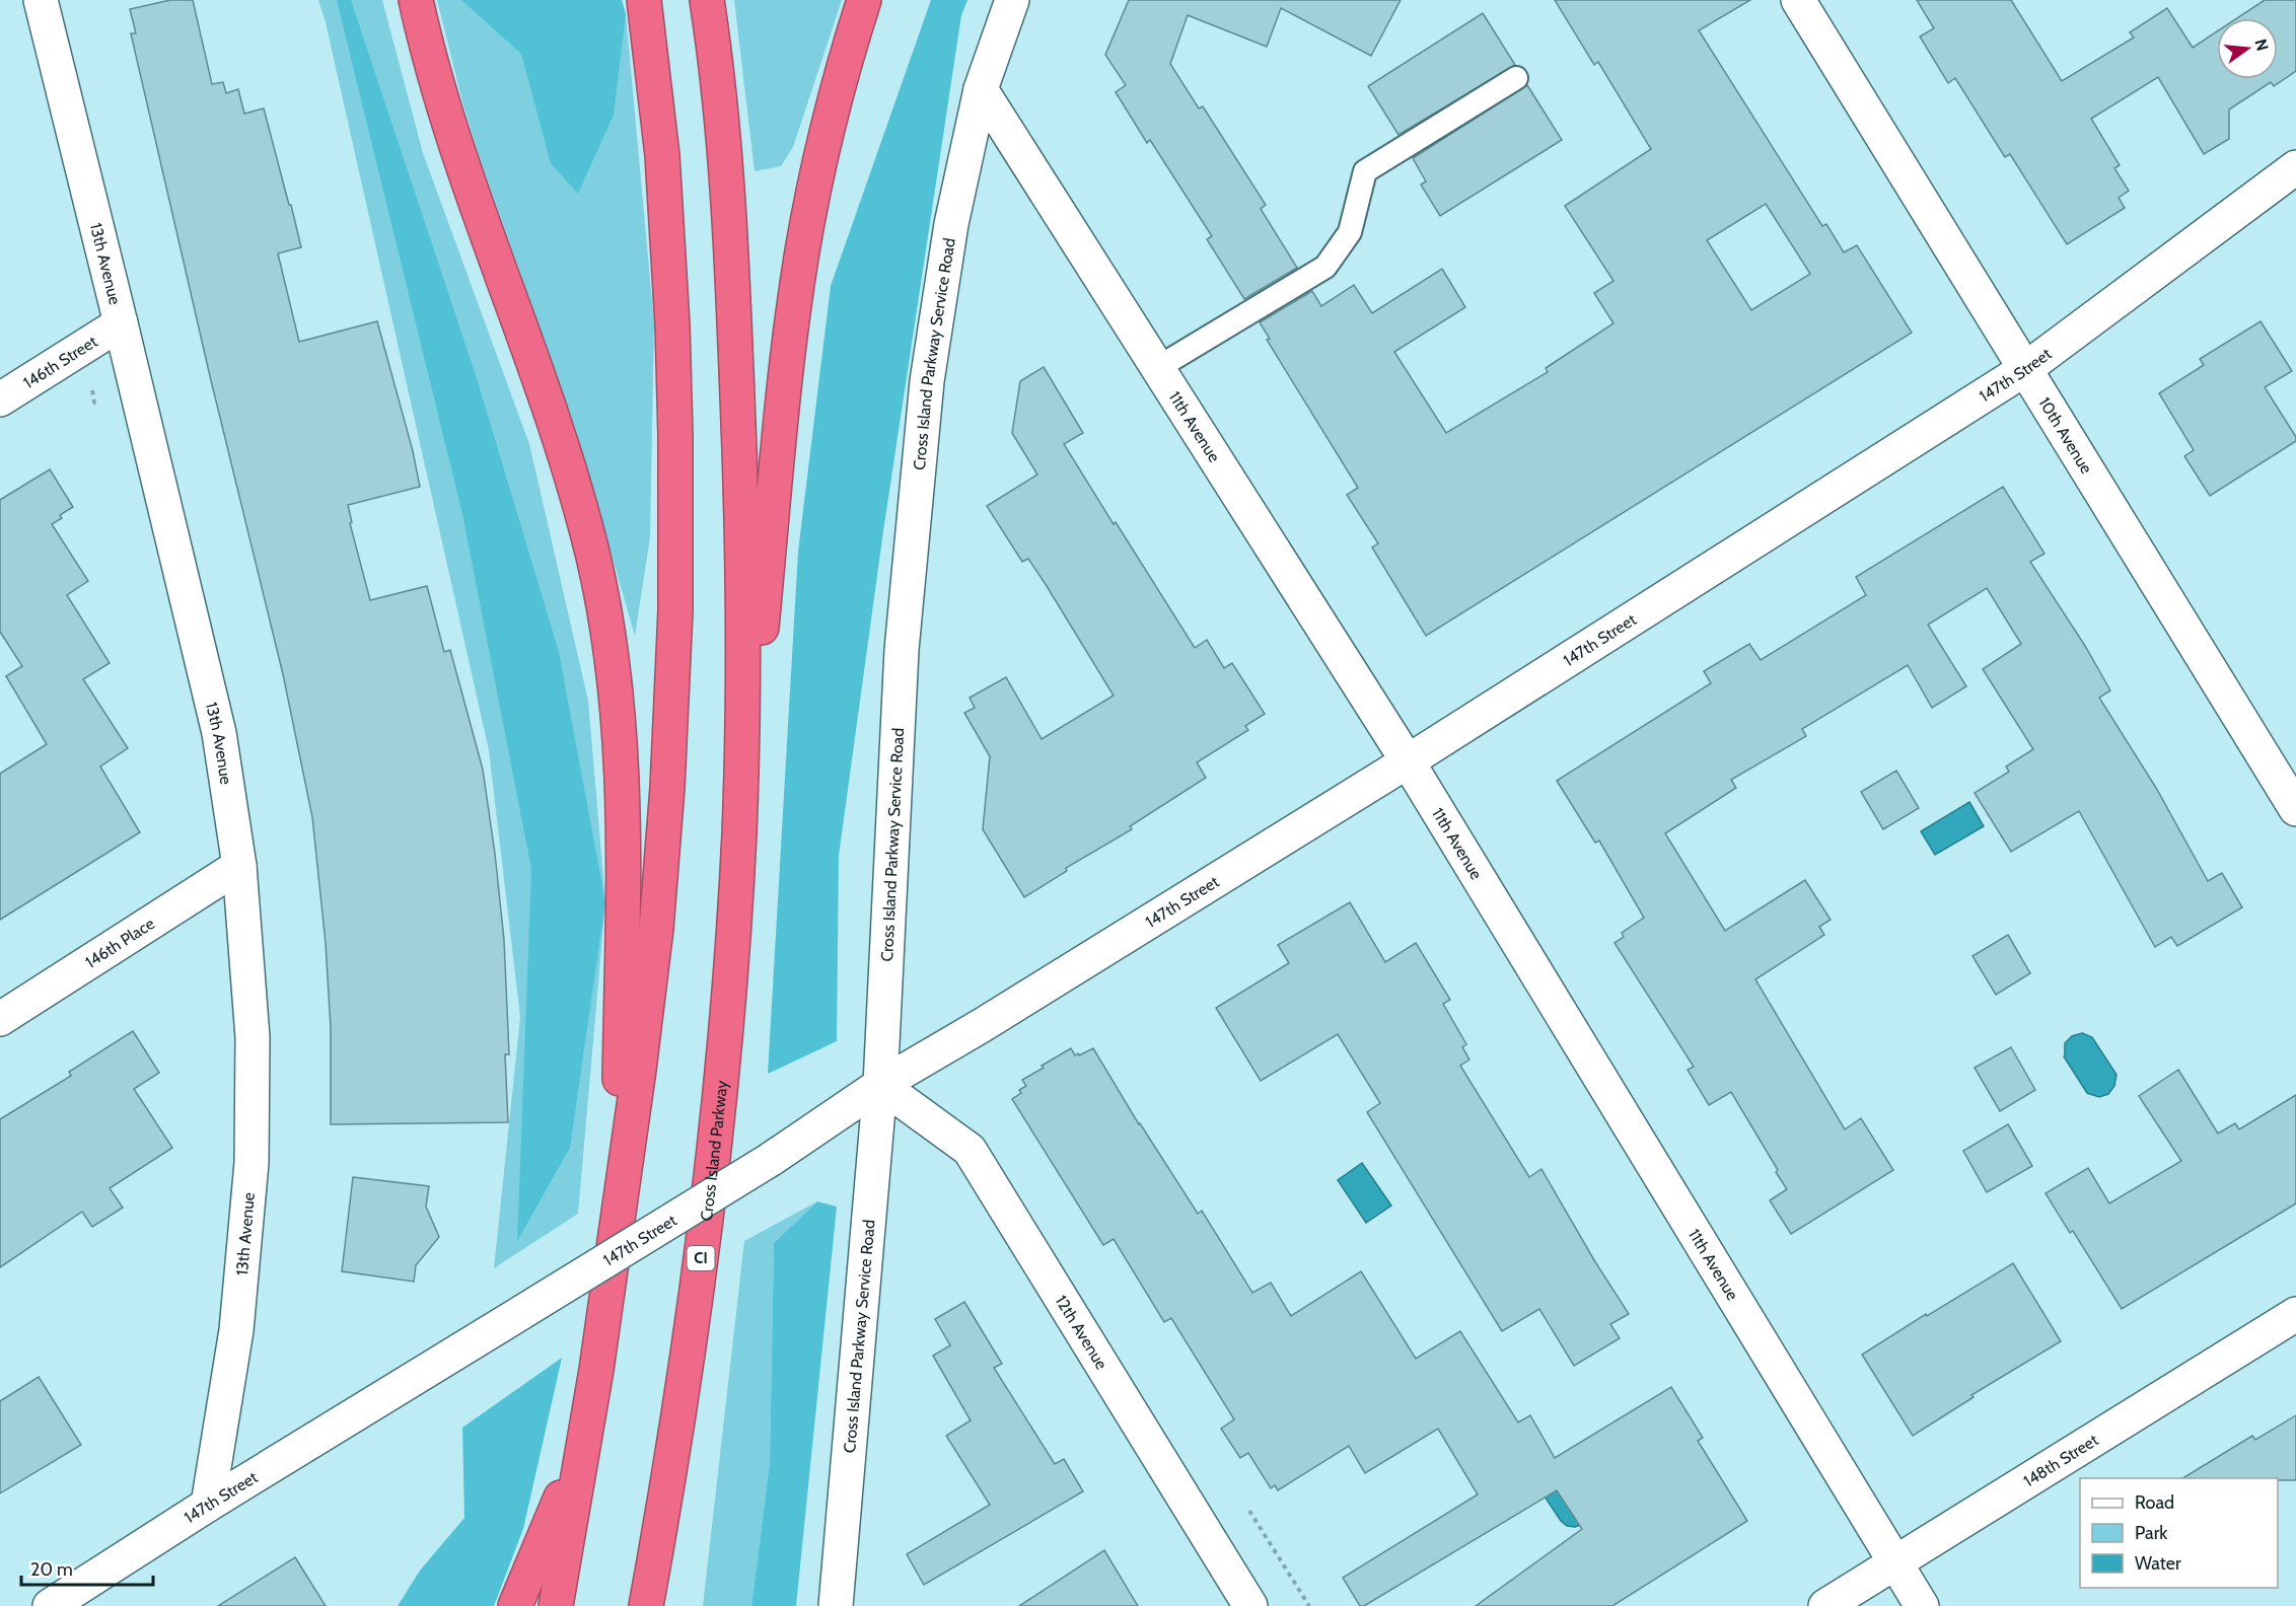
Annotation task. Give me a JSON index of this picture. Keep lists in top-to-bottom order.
{
  "streets": {
    "highway": ["Cross Island Parkway", "CI"],
    "street": [
      "13th Avenue",
      "Cross Island Parkway Service Road",
      "146th Street",
      "147th Street",
      "11th Avenue",
      "10th Avenue",
      "146th Place",
      "12th Avenue",
      "148th Street"
    ]
  },
  "crossings": [
    ["13th Avenue", "146th Street"],
    ["13th Avenue", "147th Street"],
    ["13th Avenue", "146th Place"],
    ["Cross Island Parkway Service Road", "147th Street"],
    ["Cross Island Parkway Service Road", "11th Avenue"],
    ["Cross Island Parkway Service Road", "12th Avenue"],
    ["147th Street", "11th Avenue"],
    ["147th Street", "10th Avenue"],
    ["147th Street", "12th Avenue"],
    ["11th Avenue", "148th Street"]
  ],
  "legend": ["Road", "Park", "Water"],
  "scale_bar": "20 m",
  "north": "right"
}
